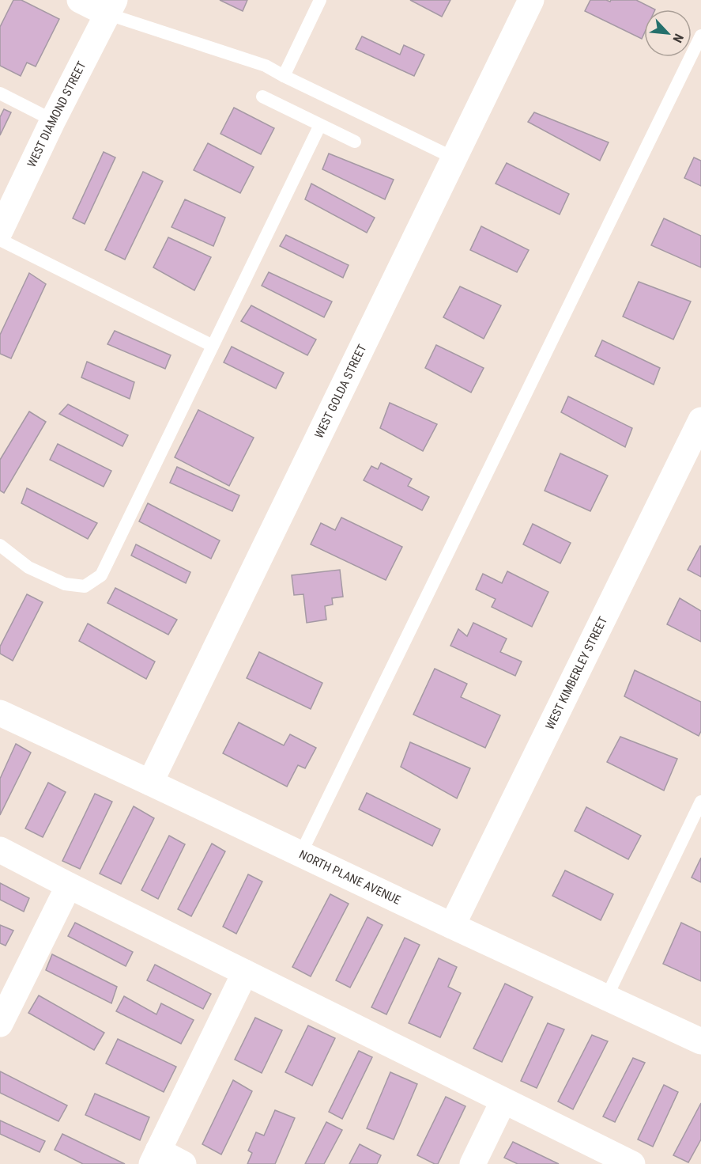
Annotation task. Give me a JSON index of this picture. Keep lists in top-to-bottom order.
{
  "streets": {
    "street": [
      "WEST DIAMOND STREET",
      "WEST GOLDA STREET",
      "WEST KIMBERLEY STREET",
      "NORTH PLANE AVENUE"
    ]
  },
  "crossings": [
    ["WEST GOLDA STREET", "NORTH PLANE AVENUE"],
    ["WEST KIMBERLEY STREET", "NORTH PLANE AVENUE"]
  ],
  "north": "bottom right"
}
